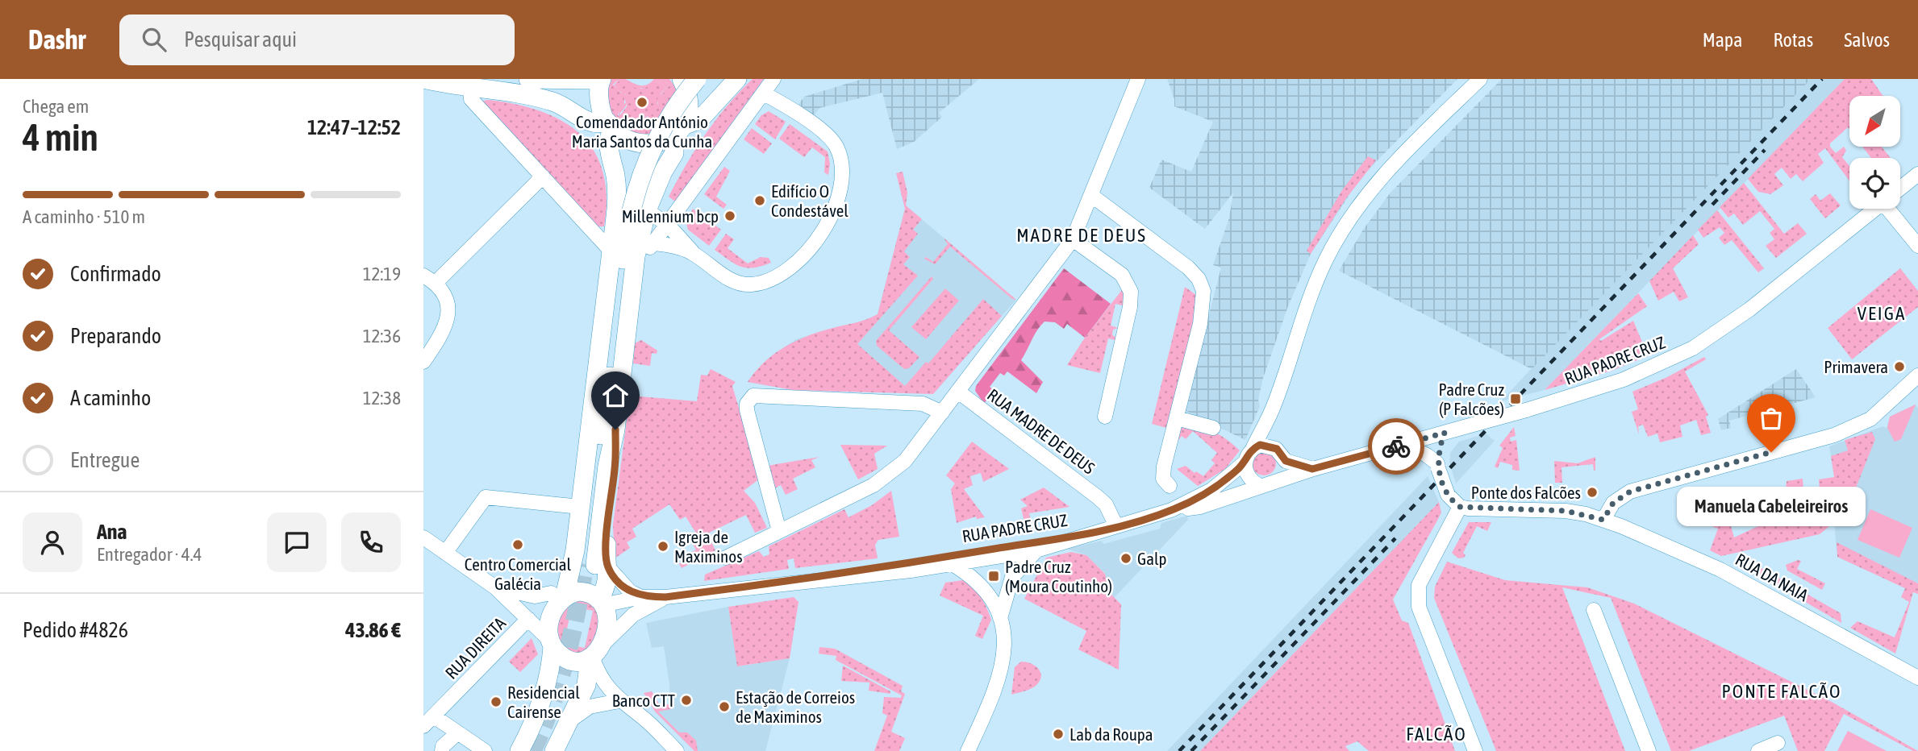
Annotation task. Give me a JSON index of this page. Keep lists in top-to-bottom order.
{
  "streets": {
    "street": [
      "RUA PADRE CRUZ",
      "RUA MADRE DE DEUS",
      "RUA DA NAIA",
      "RUA DIREITA"
    ]
  },
  "districts": [
    "MADRE DE DEUS",
    "VEIGA",
    "PONTE FALCÃO",
    "FALCÃO"
  ],
  "places": {
    "other": [
      "Comendador António Maria Santos da Cunha",
      "Edifício O Condestável",
      "Millennium bcp",
      "Primavera",
      "Manuela Cabeleireiros",
      "Ponte dos Falcões",
      "Centro Comercial Galécia",
      "Igreja de Maximinos",
      "Galp",
      "Banco CTT",
      "Residencial Cairense",
      "Estação de Correios de Maximinos",
      "Lab da Roupa"
    ],
    "transit": ["Padre Cruz (P Falcões)", "Padre Cruz (Moura Coutinho)"]
  },
  "north": "bottom left",
  "page": {
    "header": "Dashr",
    "search": "Pesquisar aqui",
    "nav": ["Mapa", "Rotas", "Salvos"],
    "heading": ["4 min", "Chega em", "12:47–12:52"],
    "panel": [
      "Ana",
      "Entregador · 4.4",
      "Pedido #4826",
      "43.86 €"
    ],
    "bar": "A caminho · 510 m",
    "list": [
      ["Confirmado", "12:19"],
      ["Preparando", "12:36"],
      ["A caminho", "12:38"],
      "Entregue"
    ],
    "bubble": "Manuela Cabeleireiros"
  }
}
